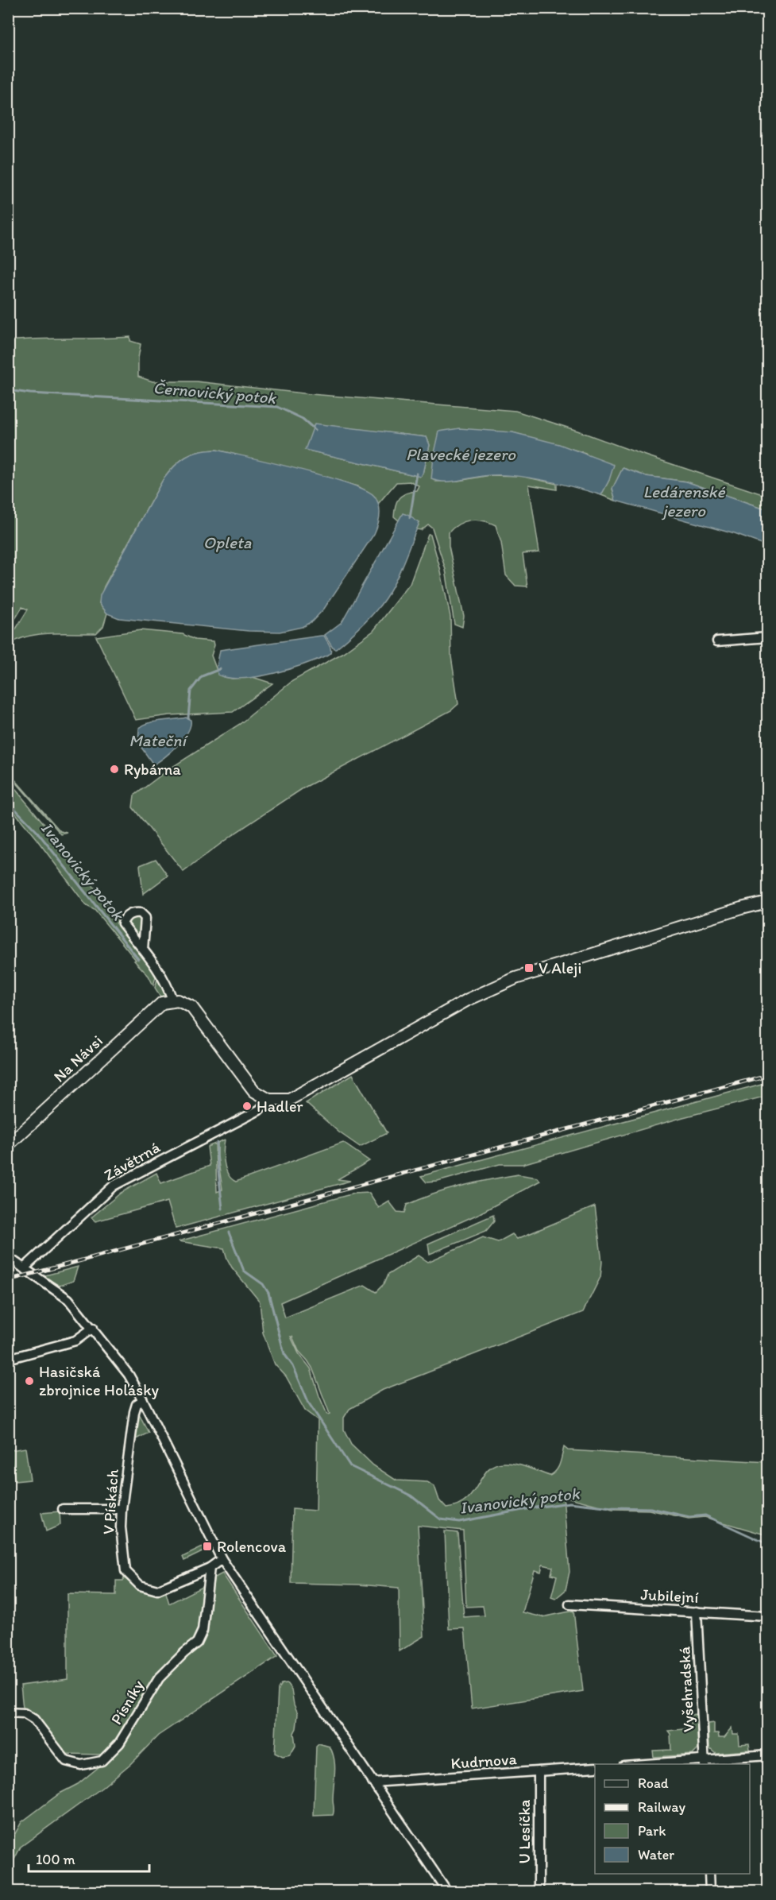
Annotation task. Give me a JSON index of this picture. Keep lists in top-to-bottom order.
{
  "streets": {
    "street": [
      "Na Návsi",
      "Závětrná",
      "V Pískách",
      "Jubilejní",
      "Vyšehradská",
      "Písníky",
      "Kudrnova",
      "U Lesíčka"
    ]
  },
  "crossings": [
    ["V Pískách", "Písníky"],
    ["Jubilejní", "Vyšehradská"],
    ["Kudrnova", "U Lesíčka"]
  ],
  "water": [
    "Černovický potok",
    "Plavecké jezero",
    "Ledárenské jezero",
    "Opleta",
    "Mateční",
    "Ivanovický potok"
  ],
  "places": {
    "other": ["Rybárna", "Hadler", "Hasičská zbrojnice Holásky"],
    "transit": ["V Aleji", "Rolencova"]
  },
  "legend": [
    "Road",
    "Railway",
    "Park",
    "Water"
  ],
  "scale_bar": "100 m"
}
